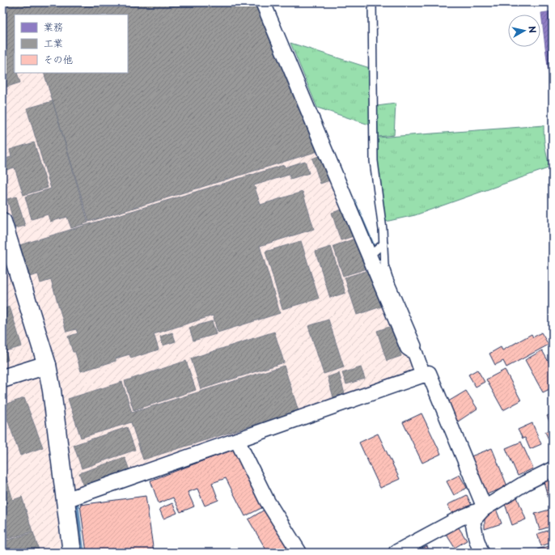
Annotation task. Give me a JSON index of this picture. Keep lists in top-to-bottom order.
{
  "legend": ["業務", "工業", "その他"],
  "north": "right"
}
